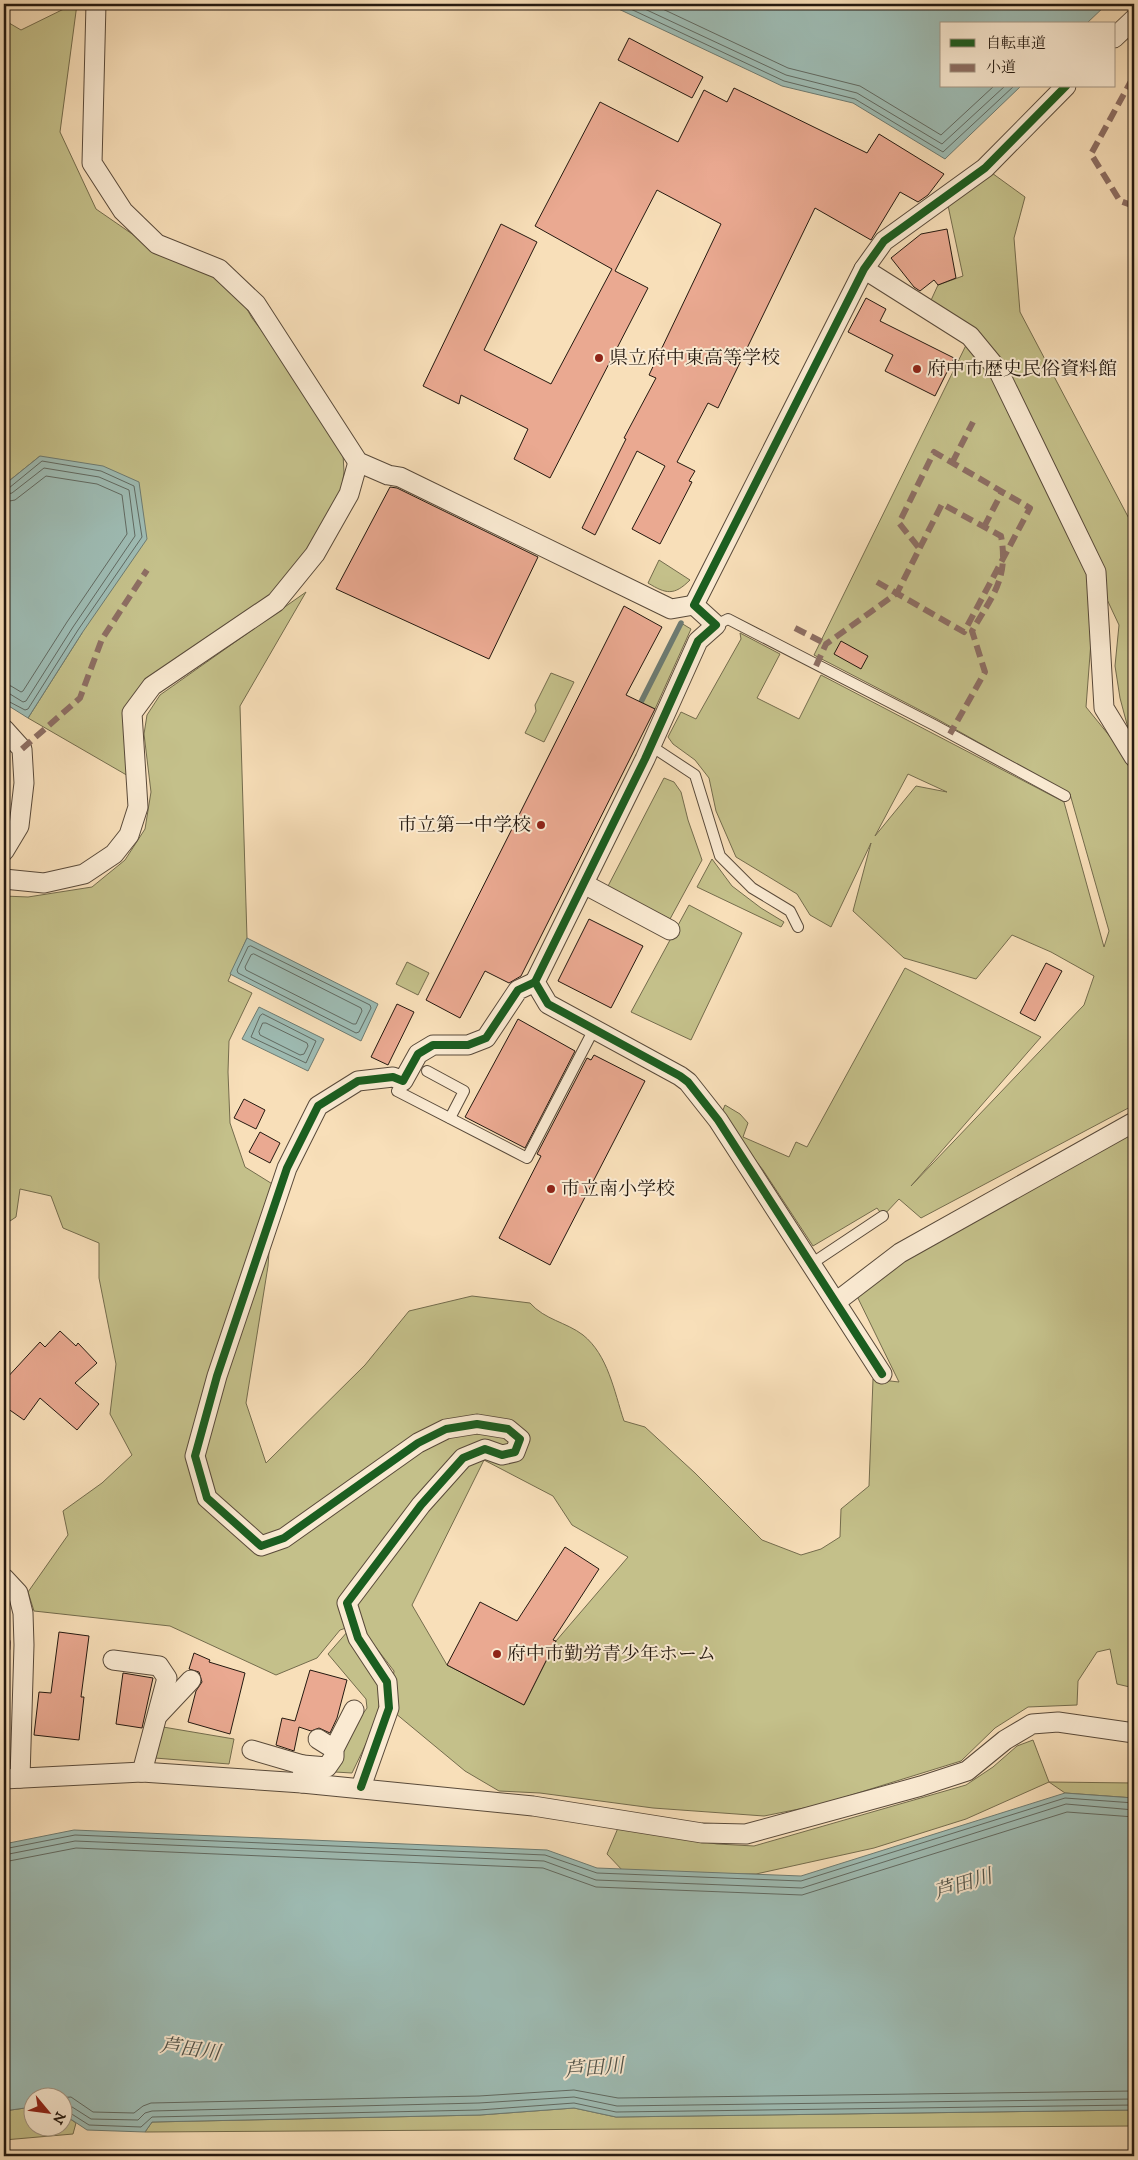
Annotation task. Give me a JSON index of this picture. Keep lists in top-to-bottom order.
{
  "water": ["芦田川"],
  "places": [
    "県立府中東高等学校",
    "府中市歴史民俗資料館",
    "市立第一中学校",
    "市立南小学校",
    "府中市勤労青少年ホーム"
  ],
  "legend": ["自転車道", "小道"],
  "north": "bottom right"
}
